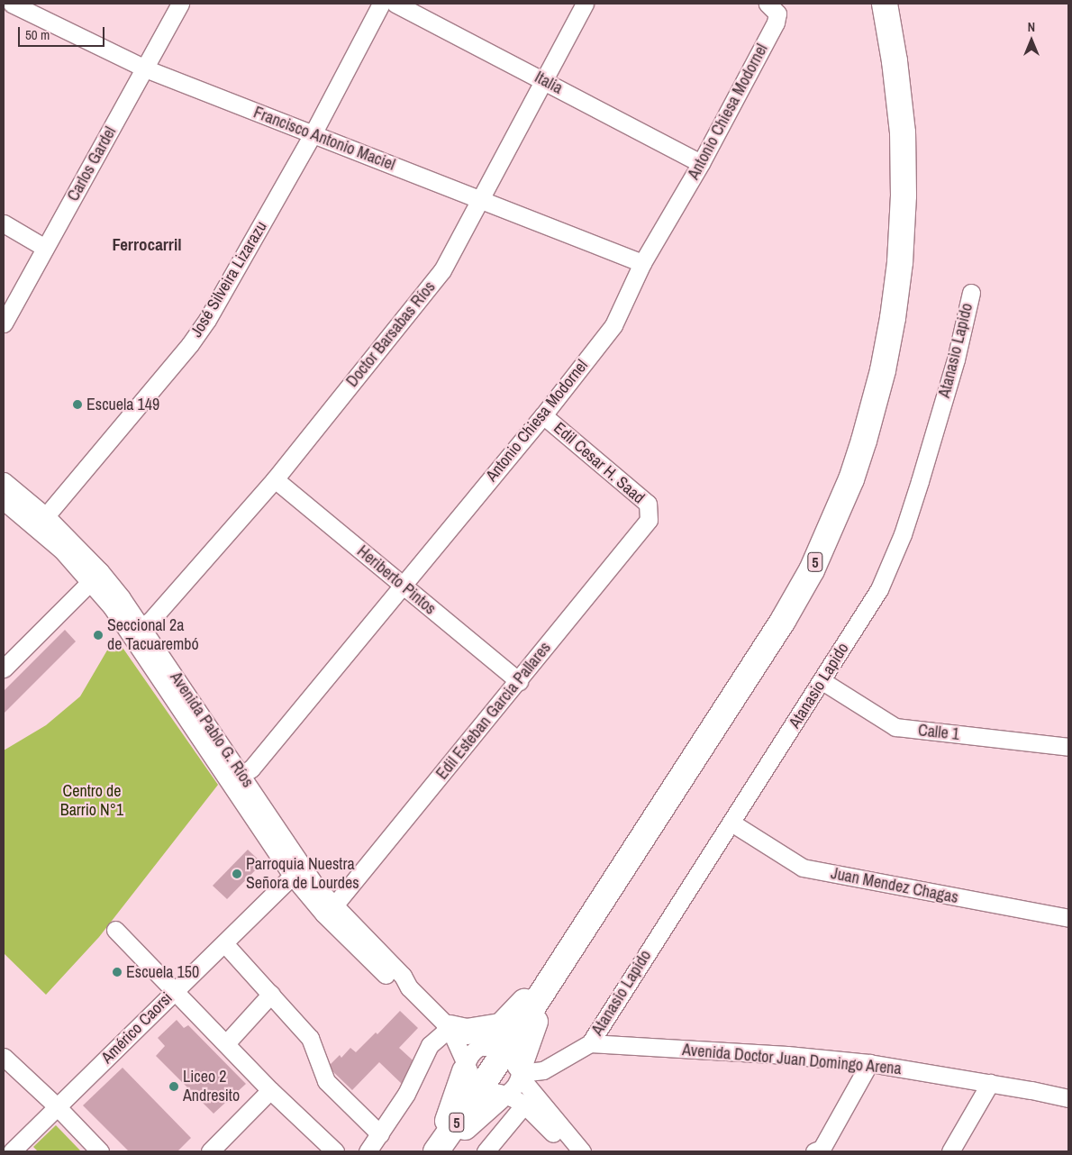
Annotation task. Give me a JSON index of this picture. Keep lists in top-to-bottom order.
{
  "streets": {
    "highway": ["5"],
    "street": [
      "Italia",
      "Antonio Chiesa Modornel",
      "Francisco Antonio Maciel",
      "Carlos Gardel",
      "José Silveira Lizarazu",
      "Doctor Barsabas Ríos",
      "Atanasio Lapido",
      "Edil Cesar H. Saad",
      "Heriberto Pintos",
      "Edil Esteban Garcia Pallares",
      "Avenida Pablo G. Ríos",
      "Calle 1",
      "Juan Mendez Chagas",
      "Américo Caorsi",
      "Avenida Doctor Juan Domingo Arena"
    ]
  },
  "crossings": [
    ["Italia", "Antonio Chiesa Modornel"],
    ["Italia", "Doctor Barsabas Ríos"],
    ["Antonio Chiesa Modornel", "Francisco Antonio Maciel"],
    ["Antonio Chiesa Modornel", "Edil Cesar H. Saad"],
    ["Antonio Chiesa Modornel", "Heriberto Pintos"],
    ["Antonio Chiesa Modornel", "Avenida Pablo G. Ríos"],
    ["Francisco Antonio Maciel", "Carlos Gardel"],
    ["Francisco Antonio Maciel", "José Silveira Lizarazu"],
    ["Francisco Antonio Maciel", "Doctor Barsabas Ríos"],
    ["José Silveira Lizarazu", "Avenida Pablo G. Ríos"],
    ["Doctor Barsabas Ríos", "Heriberto Pintos"],
    ["Doctor Barsabas Ríos", "Avenida Pablo G. Ríos"],
    ["Atanasio Lapido", "Calle 1"],
    ["Atanasio Lapido", "Juan Mendez Chagas"],
    ["Atanasio Lapido", "Avenida Doctor Juan Domingo Arena"],
    ["Edil Cesar H. Saad", "Edil Esteban Garcia Pallares"],
    ["5", "Avenida Pablo G. Ríos"],
    ["Heriberto Pintos", "Edil Esteban Garcia Pallares"],
    ["Edil Esteban Garcia Pallares", "Avenida Pablo G. Ríos"],
    ["Avenida Pablo G. Ríos", "Américo Caorsi"]
  ],
  "districts": ["Ferrocarril"],
  "parks": ["Centro de Barrio N°1"],
  "places": [
    "Escuela 149",
    "Seccional 2a de Tacuarembó",
    "Parroquia Nuestra Señora de Lourdes",
    "Escuela 150",
    "Liceo 2 Andresito"
  ],
  "scale_bar": "50 m",
  "north": "top"
}
